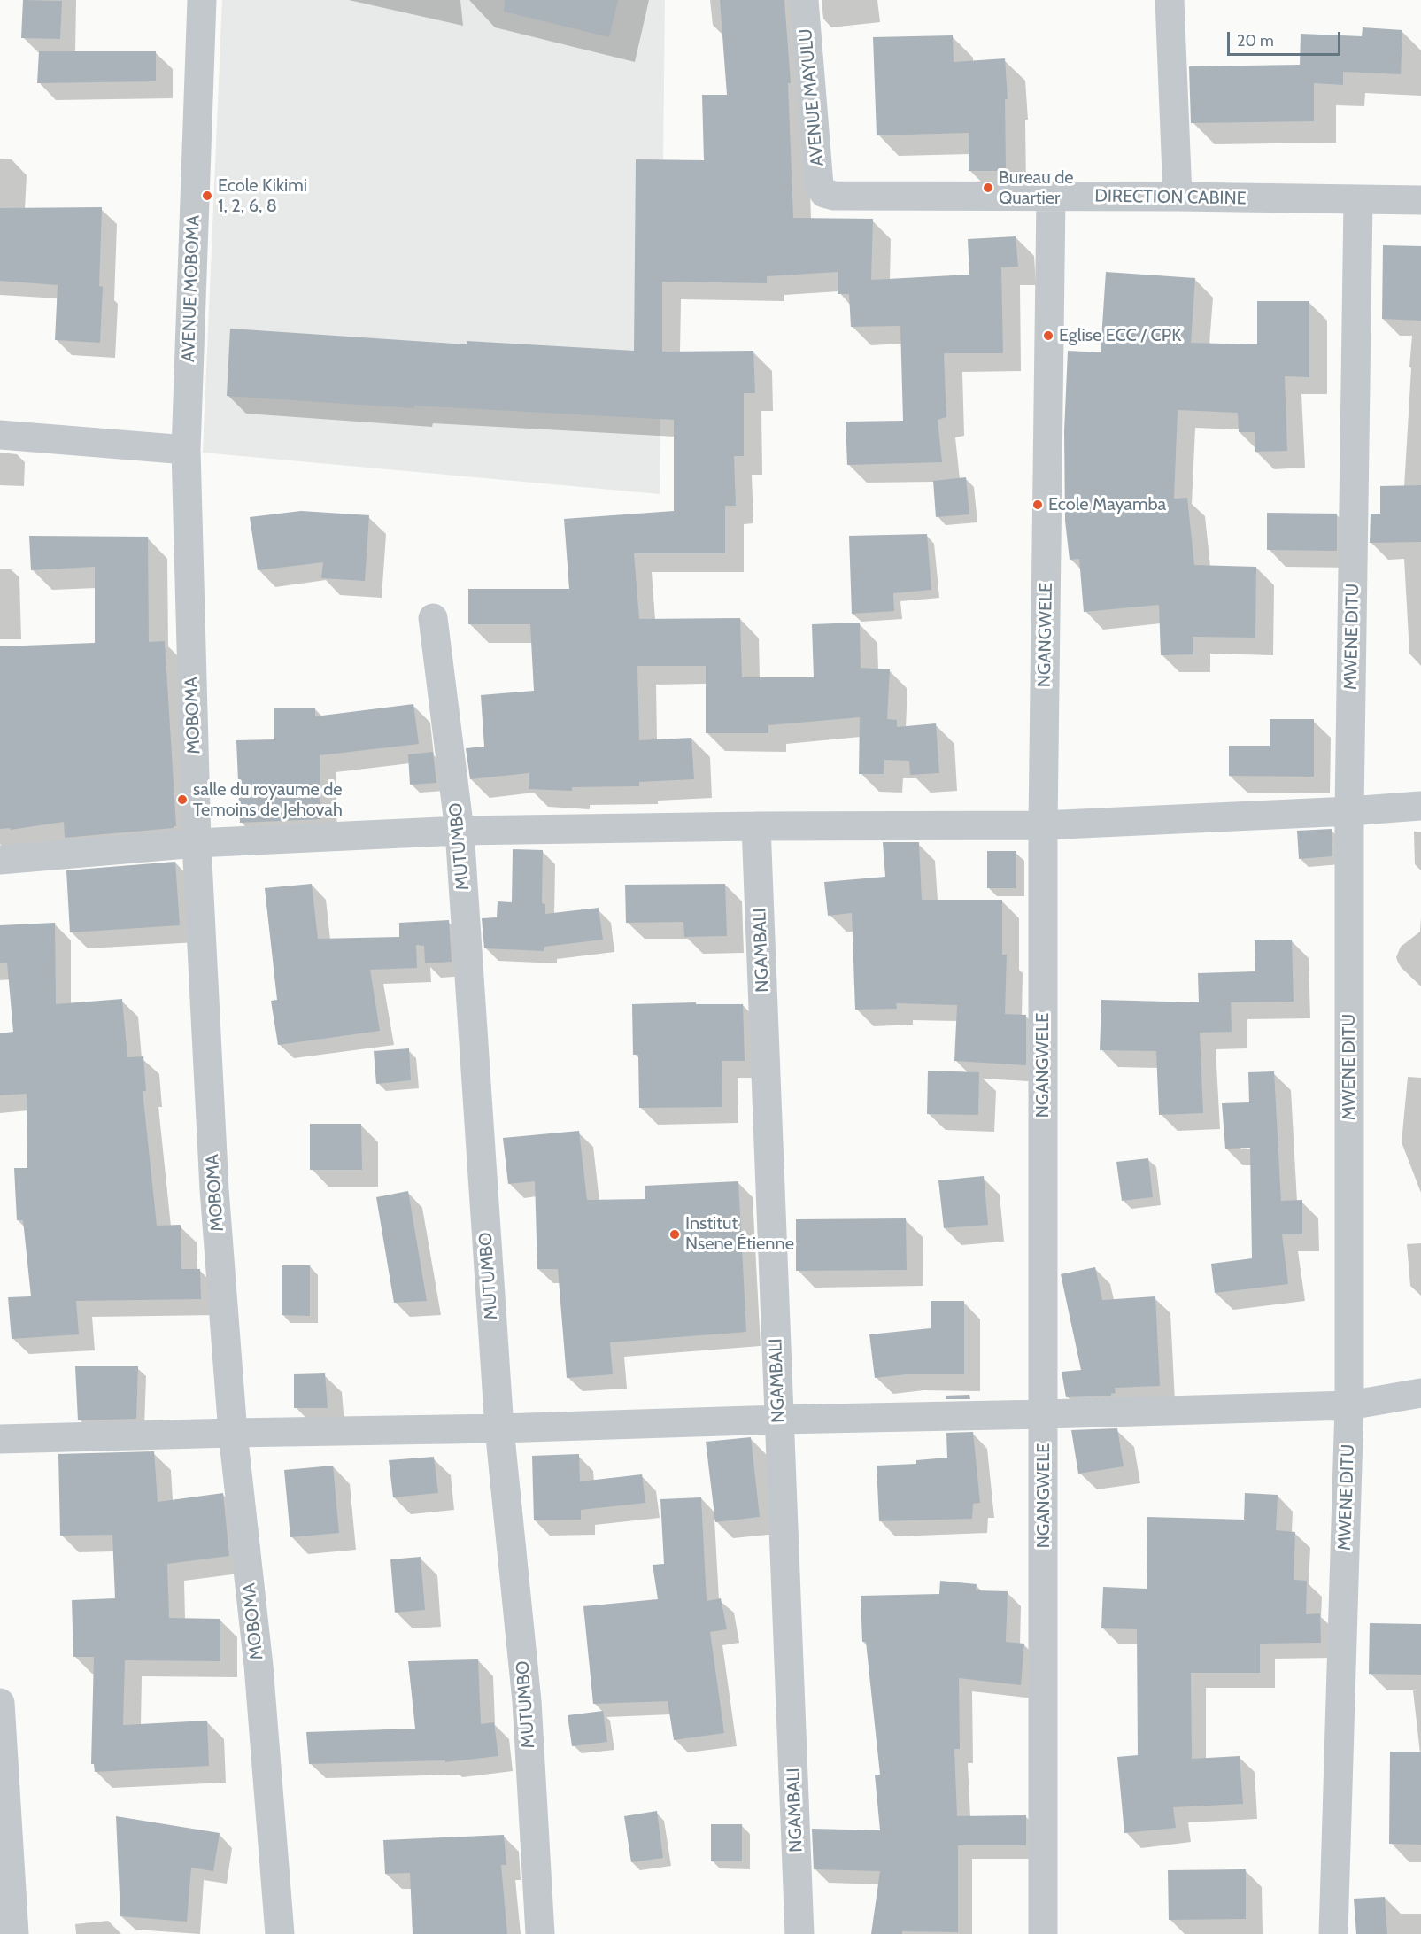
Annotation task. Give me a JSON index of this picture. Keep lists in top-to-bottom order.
{
  "streets": {
    "street": [
      "AVENUE MAYULU",
      "DIRECTION CABINE",
      "AVENUE MOBOMA",
      "NGANGWELE",
      "MWENE DITU",
      "MOBOMA",
      "MUTUMBO",
      "NGAMBALI"
    ]
  },
  "crossings": [
    ["AVENUE MAYULU", "DIRECTION CABINE"],
    ["DIRECTION CABINE", "NGANGWELE"],
    ["DIRECTION CABINE", "MWENE DITU"],
    ["AVENUE MOBOMA", "MOBOMA"]
  ],
  "places": [
    "Bureau de Quartier",
    "Ecole Kikimi 1, 2, 6, 8",
    "Eglise ECC / CPK",
    "Ecole Mayamba",
    "salle du royaume de Temoins de Jehovah",
    "Institut Nsene Étienne"
  ],
  "scale_bar": "20 m"
}
